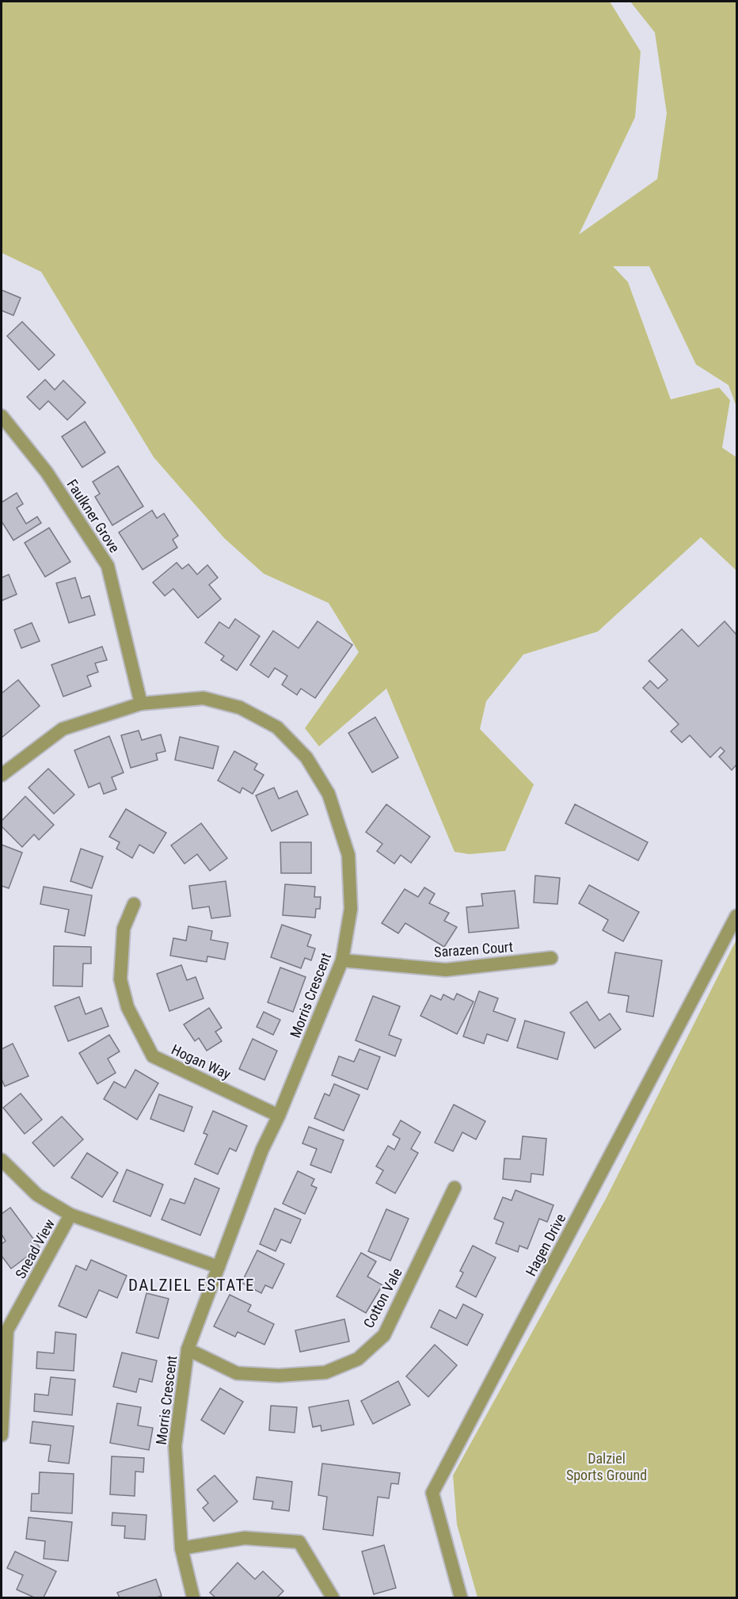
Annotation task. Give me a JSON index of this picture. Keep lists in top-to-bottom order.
{
  "streets": {
    "street": [
      "Faulkner Grove",
      "Sarazen Court",
      "Morris Crescent",
      "Hogan Way",
      "Hagen Drive",
      "Snead View",
      "Cotton Vale"
    ]
  },
  "crossings": [
    ["Faulkner Grove", "Morris Crescent"],
    ["Sarazen Court", "Morris Crescent"],
    ["Morris Crescent", "Hogan Way"],
    ["Morris Crescent", "Cotton Vale"]
  ],
  "districts": ["DALZIEL ESTATE"],
  "parks": ["Dalziel Sports Ground"]
}
